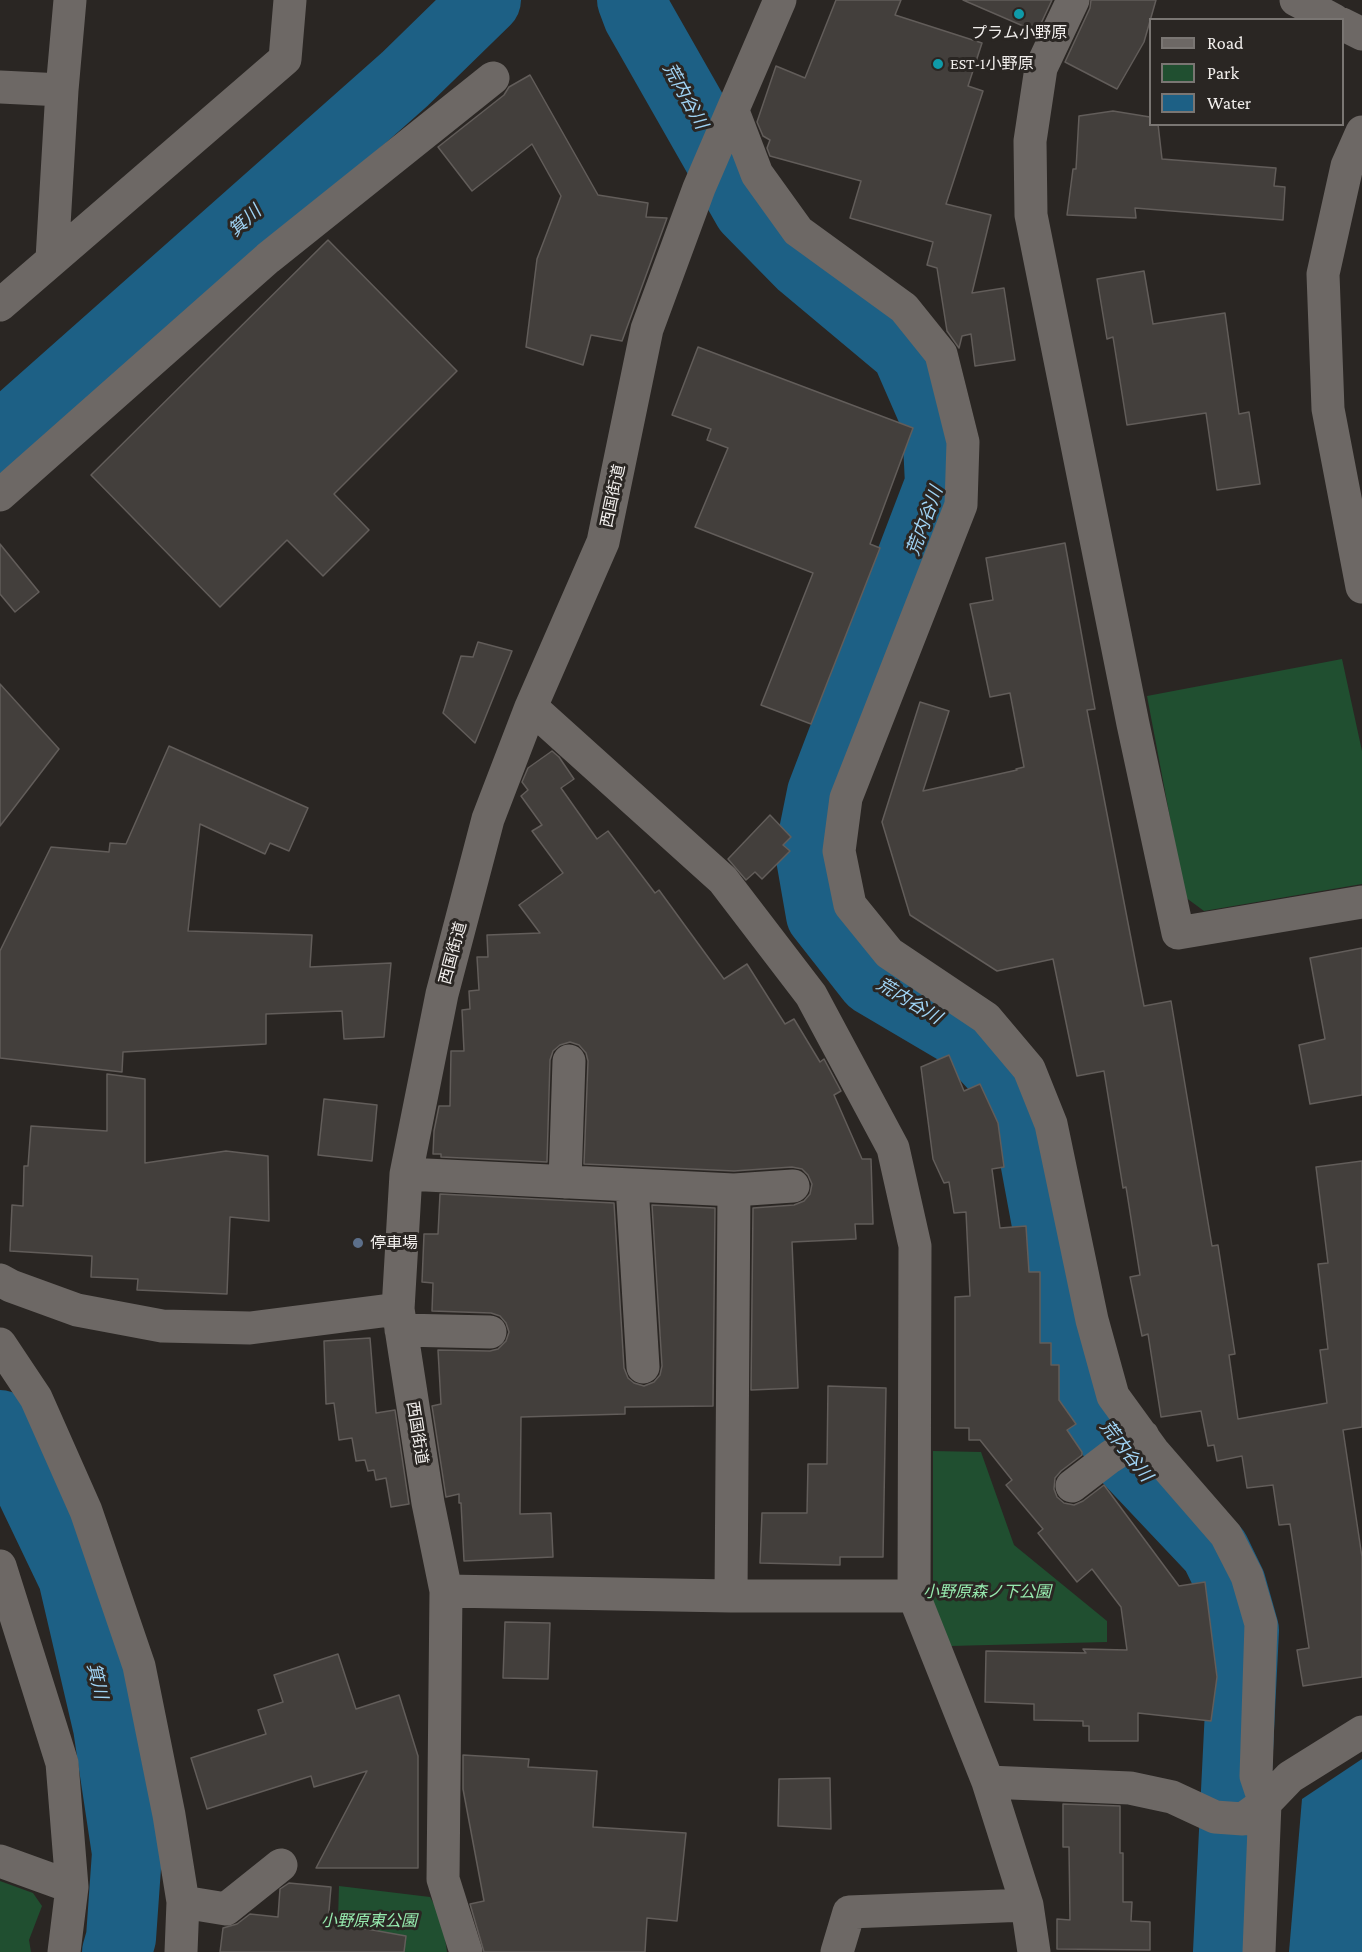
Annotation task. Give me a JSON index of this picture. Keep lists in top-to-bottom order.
{
  "streets": {
    "street": ["西国街道"]
  },
  "water": ["荒内谷川", "箕川"],
  "parks": ["小野原森ノ下公園", "小野原東公園"],
  "places": ["プラム小野原", "EST-1小野原", "停車場"],
  "legend": ["Road", "Park", "Water"]
}
